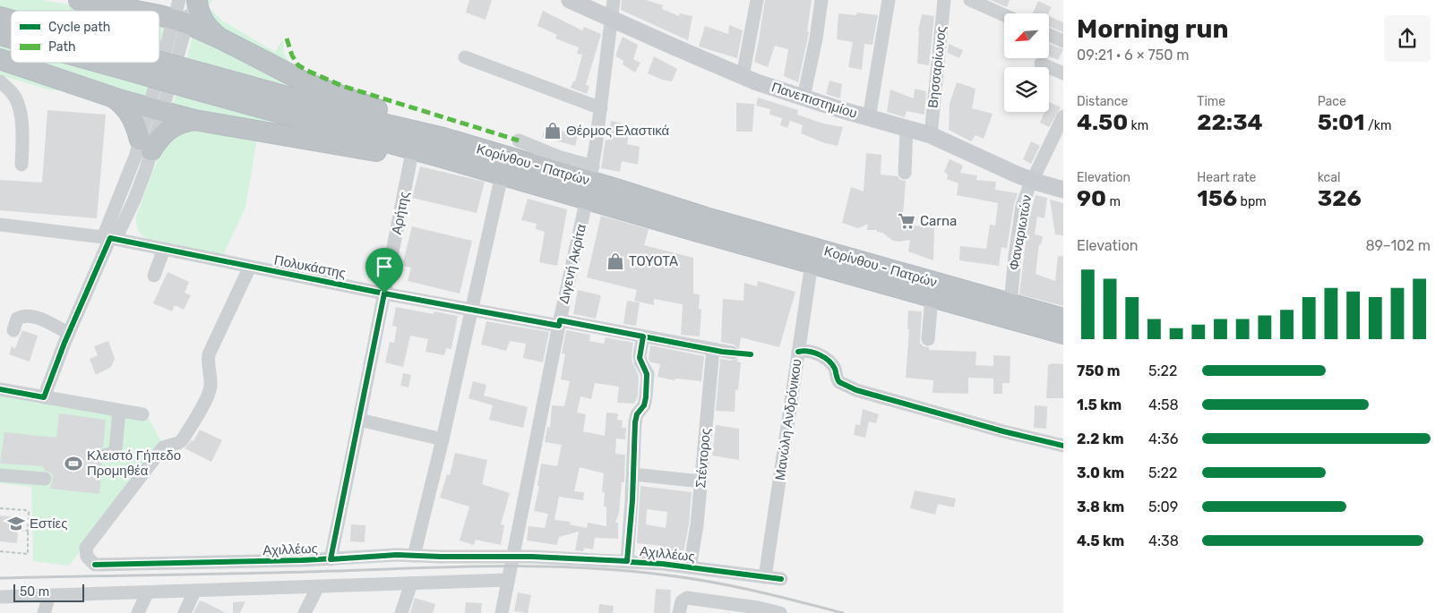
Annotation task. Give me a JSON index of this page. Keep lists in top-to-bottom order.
{
  "streets": {
    "highway": ["Κορίνθου - Πατρών"],
    "main road": ["Πανεπιστημίου"],
    "street": [
      "Βησσαρίωνος",
      "Αρήτης",
      "Φαναριωτών",
      "Διγενή Ακρίτα",
      "Πολυκάστης",
      "Μανώλη Ανδρόνικου",
      "Στέντορος",
      "Αχιλλέως"
    ]
  },
  "crossings": [
    ["Βησσαρίωνος", "Πανεπιστημίου"],
    ["Πανεπιστημίου", "Φαναριωτών"],
    ["Πανεπιστημίου", "Διγενή Ακρίτα"],
    ["Κορίνθου - Πατρών", "Φαναριωτών"],
    ["Κορίνθου - Πατρών", "Διγενή Ακρίτα"],
    ["Κορίνθου - Πατρών", "Μανώλη Ανδρόνικου"],
    ["Αρήτης", "Πολυκάστης"],
    ["Αρήτης", "Αχιλλέως"],
    ["Διγενή Ακρίτα", "Πολυκάστης"],
    ["Διγενή Ακρίτα", "Αχιλλέως"],
    ["Πολυκάστης", "Στέντορος"],
    ["Πολυκάστης", "Αχιλλέως"],
    ["Μανώλη Ανδρόνικου", "Αχιλλέως"],
    ["Στέντορος", "Αχιλλέως"]
  ],
  "places": {
    "shop": ["Θέρμος Ελαστικά", "TOYOTA"],
    "supermarket": ["Carna"],
    "sports": ["Κλειστό Γήπεδο Προμηθέα"],
    "school or university": ["Εστίες"]
  },
  "legend": ["Cycle path", "Path"],
  "scale_bar": "50 m",
  "north": "bottom left",
  "page": {
    "heading": ["Morning run", "09:21 · 6 × 750 m"],
    "stats": [
      ["Distance", "4.50 km"],
      ["Time", "22:34"],
      ["Pace", "5:01 /km"],
      ["Elevation", "90 m"],
      ["Heart rate", "156 bpm"],
      ["kcal", "326"]
    ],
    "chart": ["Elevation", "89–102 m"],
    "list": [
      {
        "name": "750 m",
        "note": "5:22"
      },
      {
        "name": "1.5 km",
        "note": "4:58"
      },
      {
        "name": "2.2 km",
        "note": "4:36"
      },
      {
        "name": "3.0 km",
        "note": "5:22"
      },
      {
        "name": "3.8 km",
        "note": "5:09"
      },
      {
        "name": "4.5 km",
        "note": "4:38"
      }
    ],
    "scale": "50 m"
  }
}
